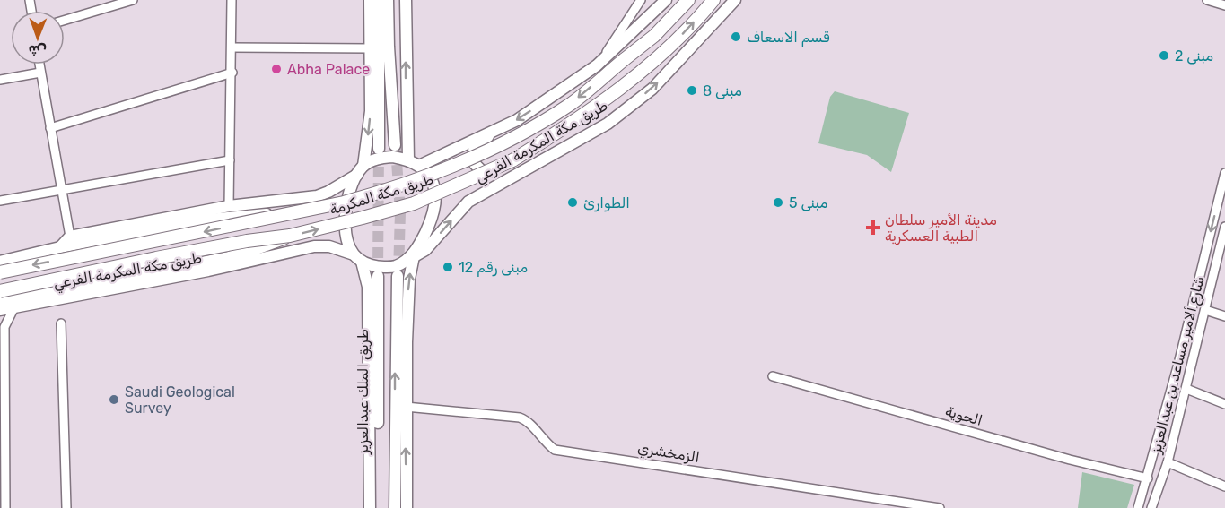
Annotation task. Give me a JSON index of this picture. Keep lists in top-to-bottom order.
{
  "streets": {
    "highway": ["طريق مكة المكرمة"],
    "main road": ["طريق مكة المكرمة الفرعي", "طريق الملك عبدالعزيز"],
    "street": ["شارع ألامير مساعد بن عبدالعزيز", "الحوية", "الزمخشري"]
  },
  "places": {
    "other": [
      "قسم الاسعاف",
      "مبنى 2",
      "Abha Palace",
      "مبنى 8",
      "الطوارئ",
      "مبنى 5",
      "مبنى رقم 12",
      "Saudi Geological Survey"
    ],
    "health": ["مدينة الأمير سلطان الطبية العسكرية"]
  },
  "north": "bottom"
}
